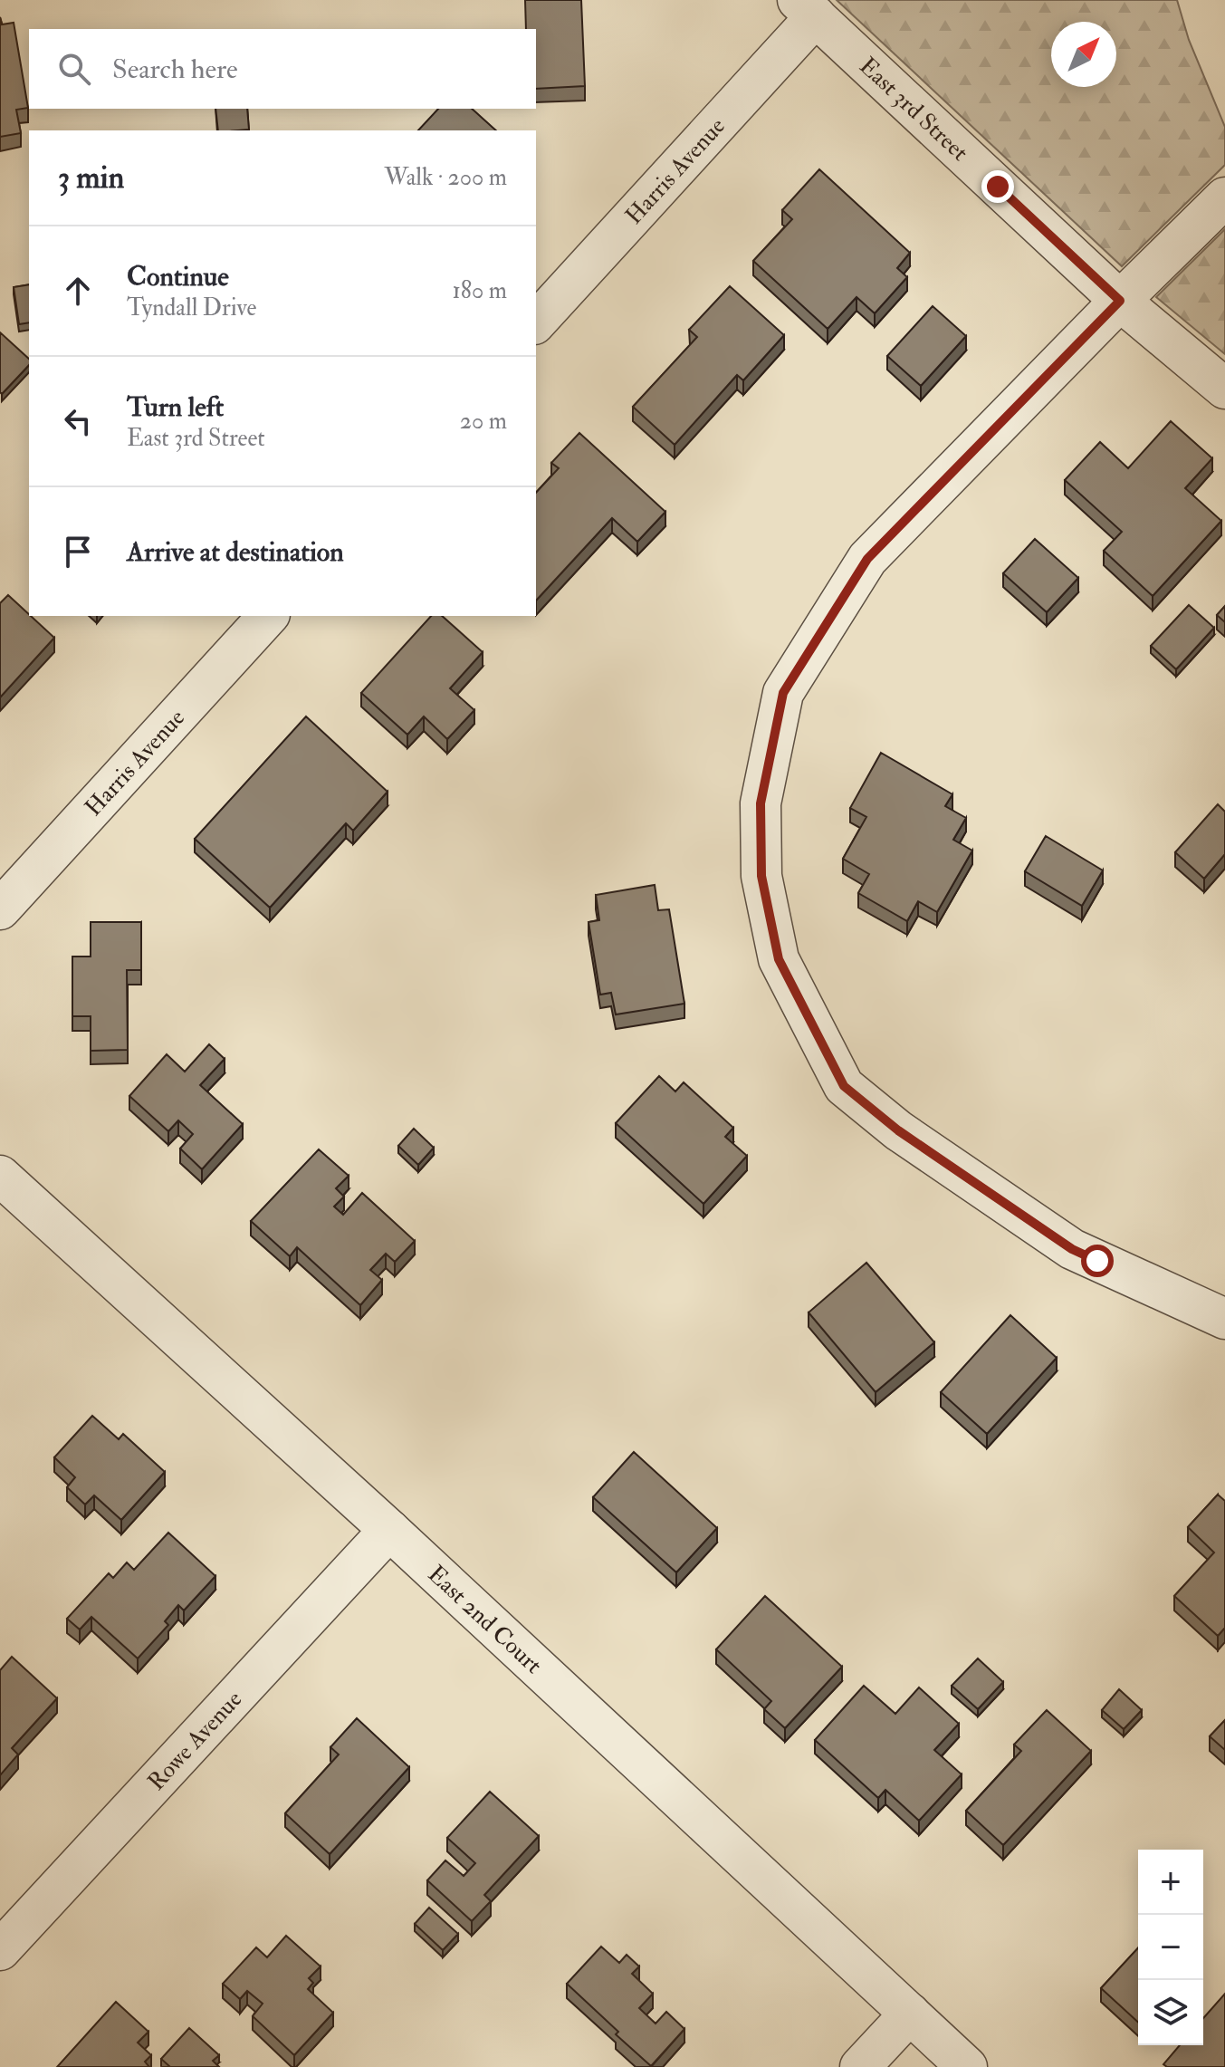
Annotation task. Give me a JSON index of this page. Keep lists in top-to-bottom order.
{
  "streets": {
    "street": [
      "East 3rd Street",
      "Harris Avenue",
      "East 2nd Court",
      "Rowe Avenue"
    ]
  },
  "crossings": [
    ["East 3rd Street", "Harris Avenue"],
    ["East 2nd Court", "Rowe Avenue"]
  ],
  "north": "top right",
  "page": {
    "search": "Search here",
    "heading": ["3 min", "Walk · 200 m"],
    "list": [
      ["Continue", "Tyndall Drive", "180 m"],
      ["Turn left", "East 3rd Street", "20 m"],
      "Arrive at destination"
    ],
    "map_buttons": ["+", "−"]
  }
}
